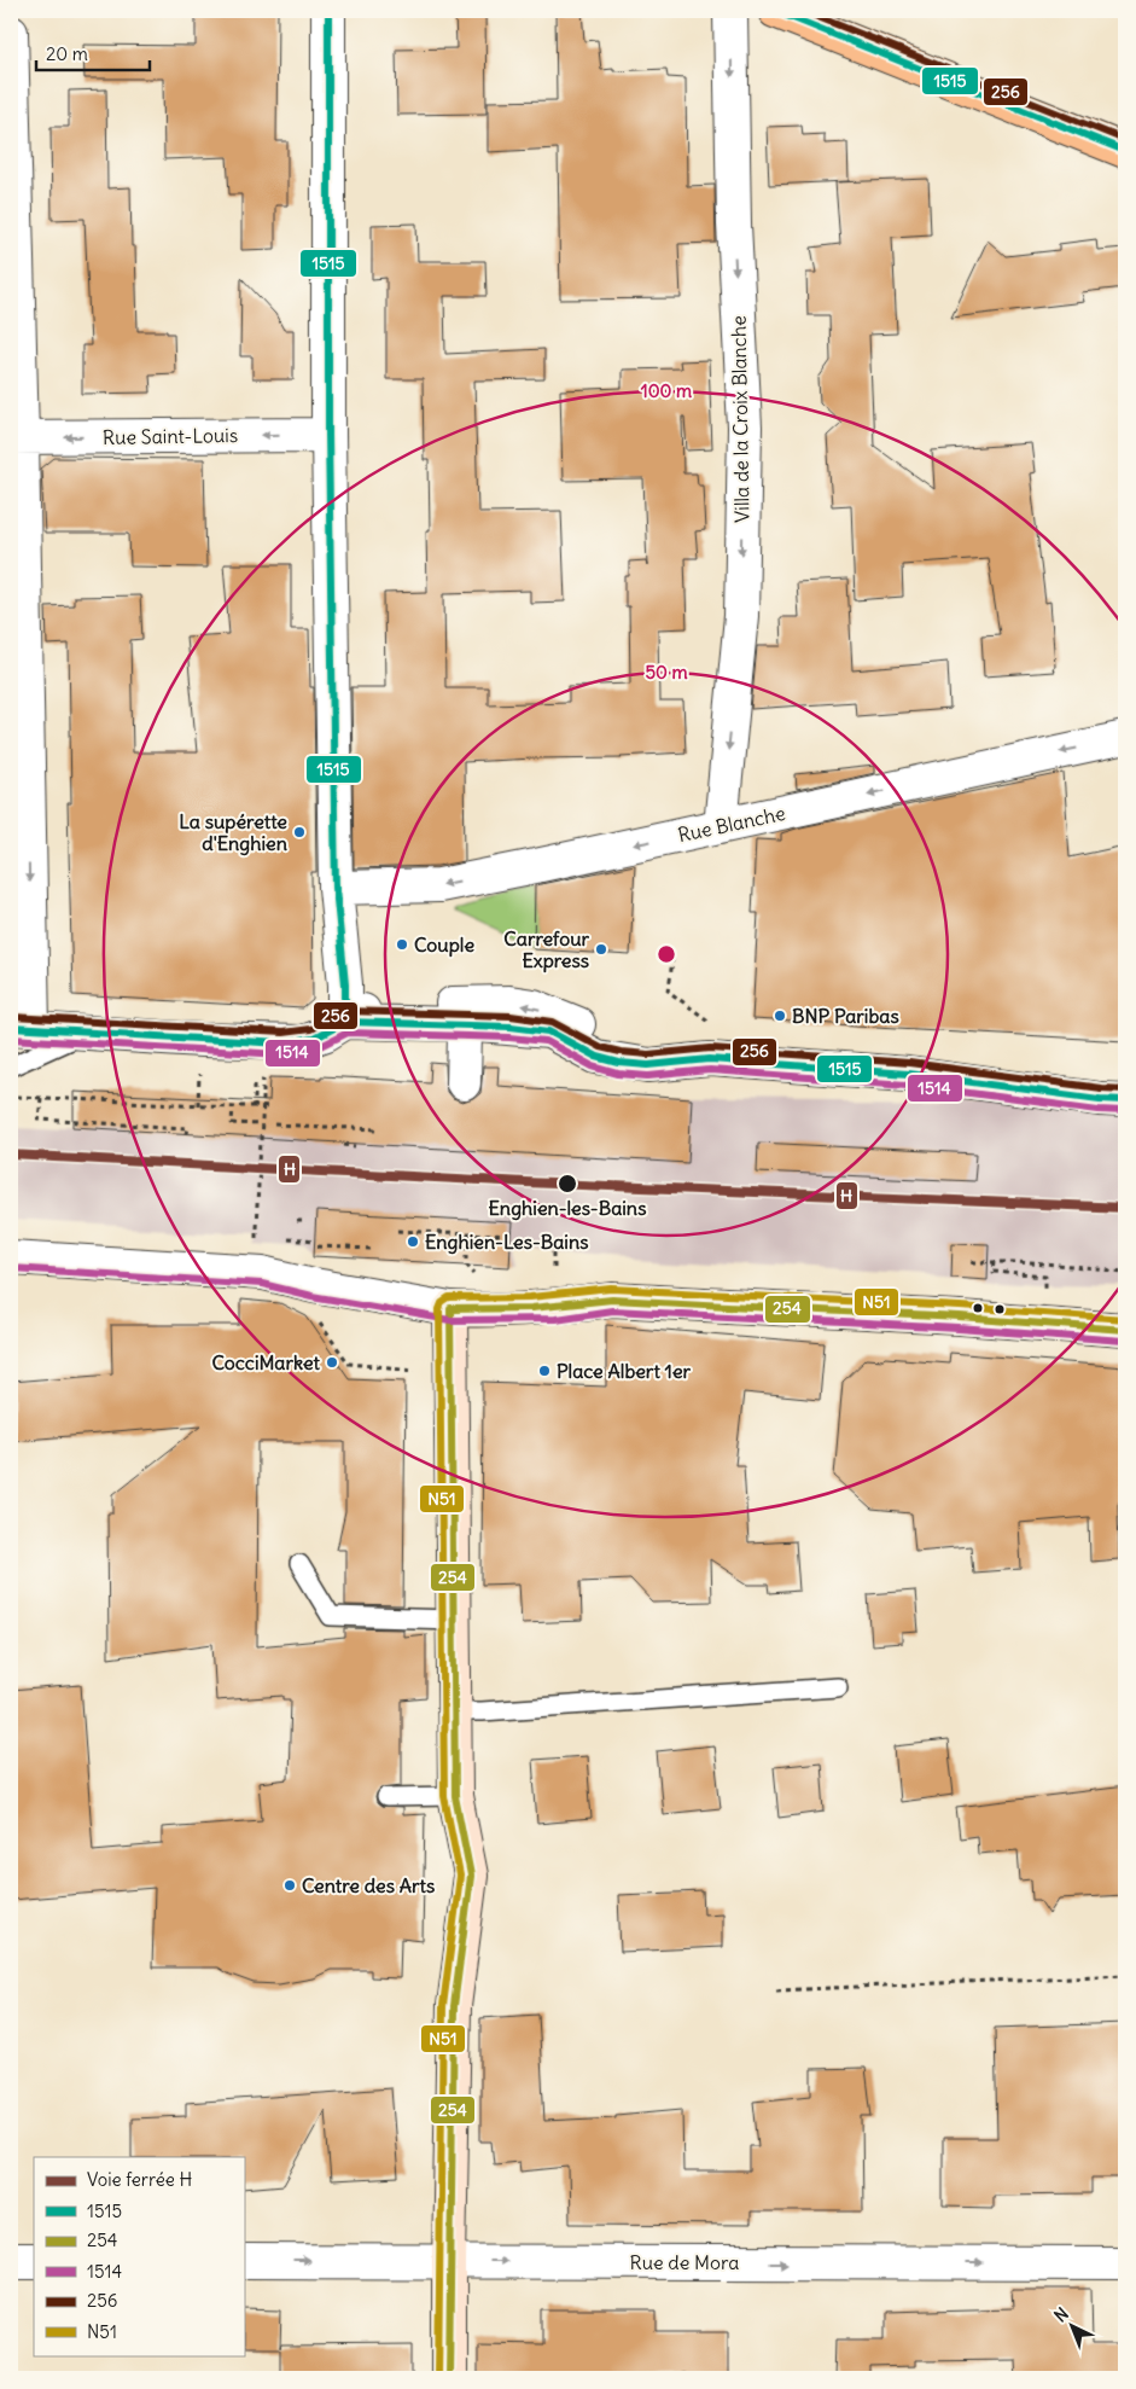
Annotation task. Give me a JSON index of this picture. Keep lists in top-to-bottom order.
{
  "streets": {
    "street": [
      "Villa de la Croix Blanche",
      "Rue Saint-Louis",
      "Rue Blanche",
      "Rue de Mora"
    ]
  },
  "crossings": [
    ["Villa de la Croix Blanche", "Rue Blanche"]
  ],
  "one_way": ["Villa de la Croix Blanche", "Rue Saint-Louis", "Rue de Mora"],
  "places": [
    "La supérette d'Enghien",
    "Couple",
    "Carrefour Express",
    "BNP Paribas",
    "Enghien-les-Bains",
    "Enghien-Les-Bains",
    "CocciMarket",
    "Place Albert 1er",
    "Centre des Arts"
  ],
  "lines": [
    "transit line 1515",
    "transit line 256",
    "transit line 1514",
    "rail line H",
    "transit line N51",
    "transit line 254"
  ],
  "legend": [
    "Voie ferrée H",
    "1515",
    "254",
    "1514",
    "256",
    "N51"
  ],
  "scale_bar": "20 m",
  "north": "top left",
  "rings": ["100 m", "50 m"]
}
